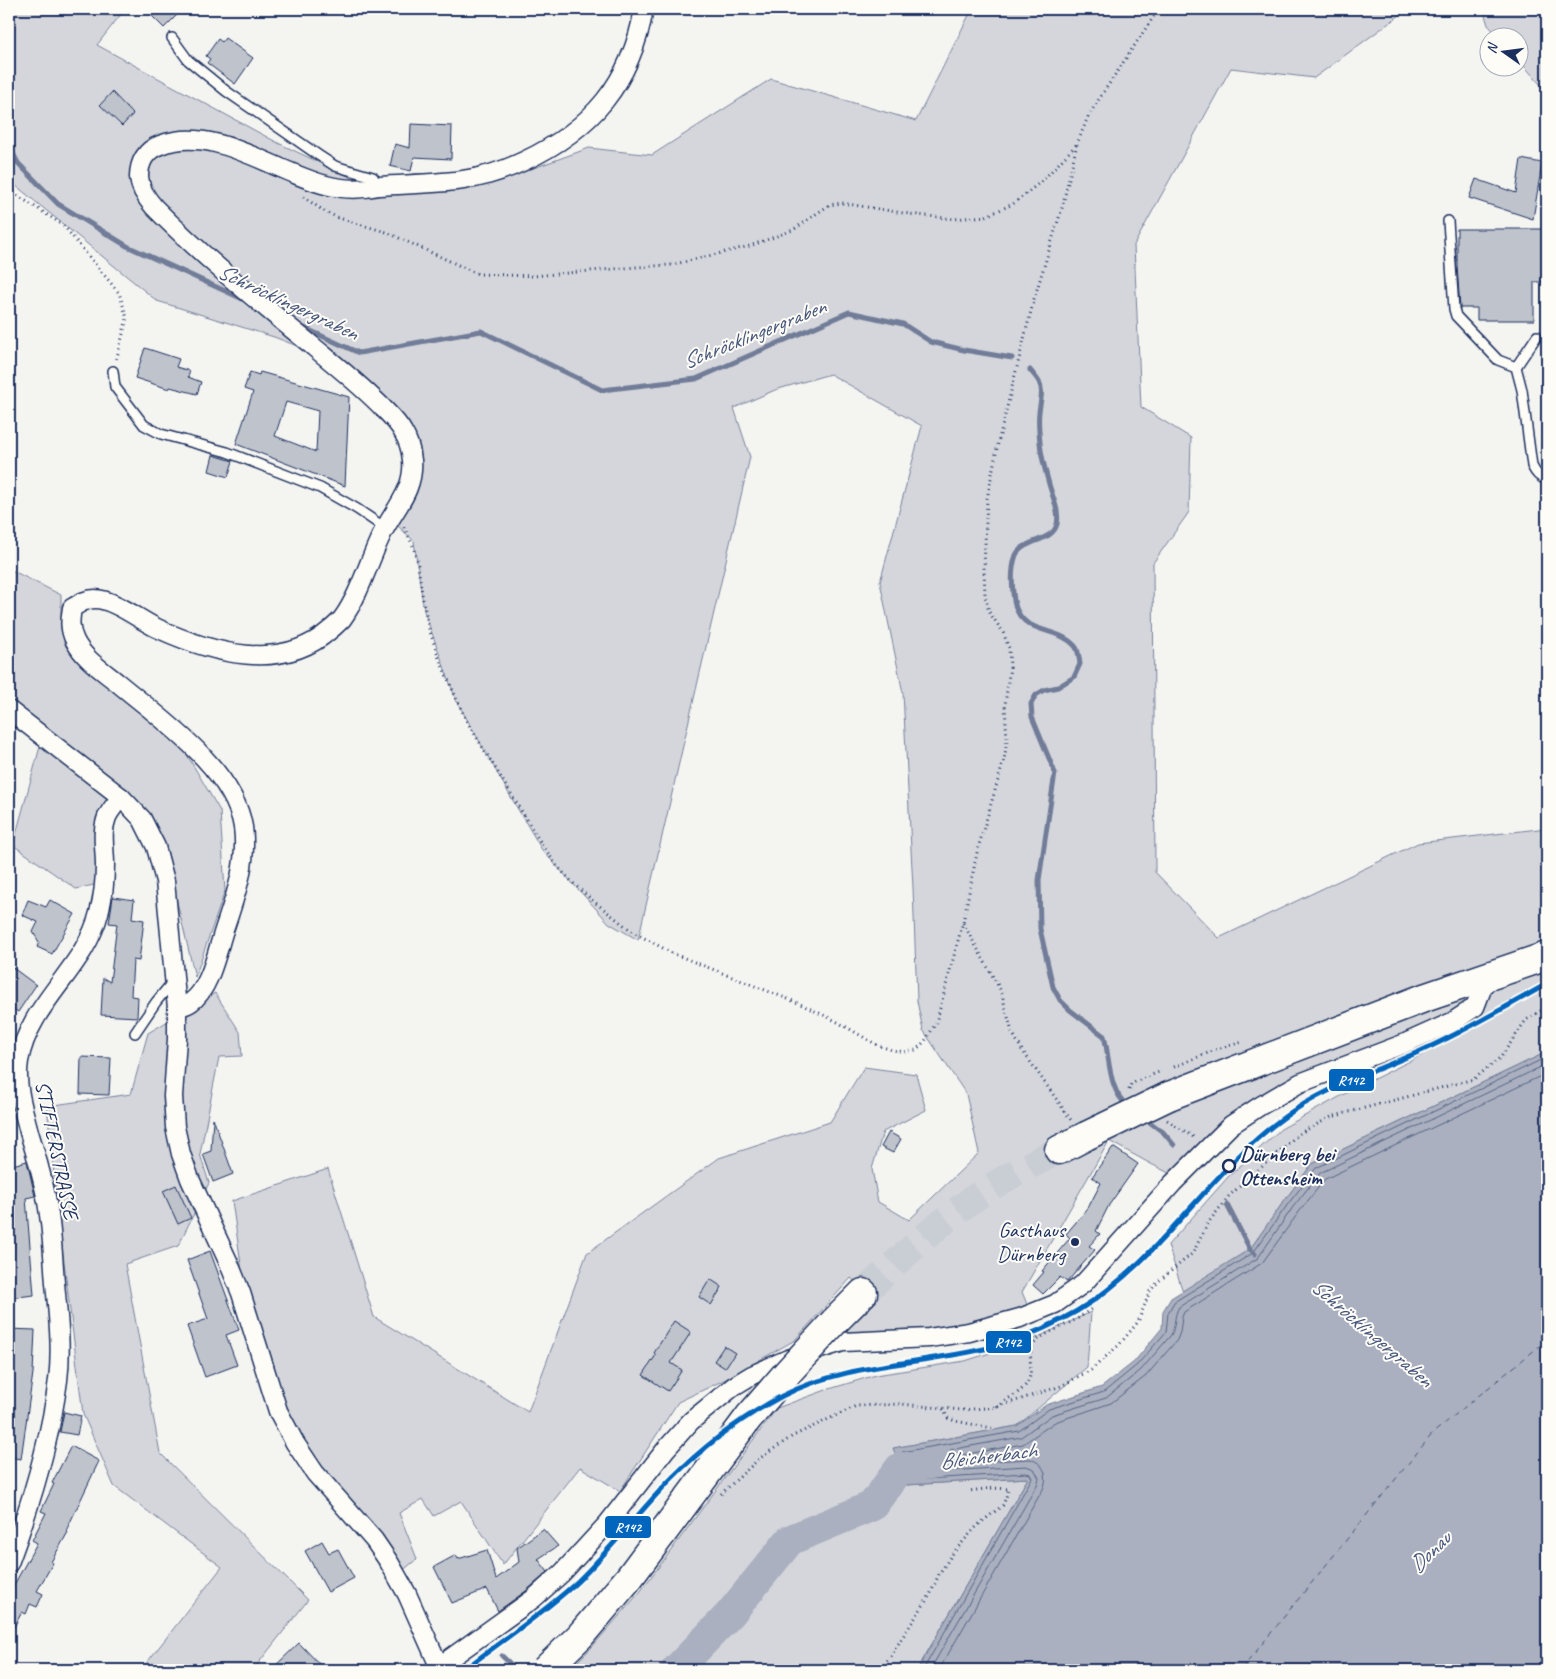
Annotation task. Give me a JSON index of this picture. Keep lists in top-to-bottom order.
{
  "streets": {
    "street": ["STIFTERSTRASSE"]
  },
  "water": ["Schröcklingergraben", "Bleicherbach", "Donau"],
  "places": ["Dürnberg bei Ottensheim", "Gasthaus Dürnberg"],
  "lines": ["transit line R142"],
  "north": "left"
}
